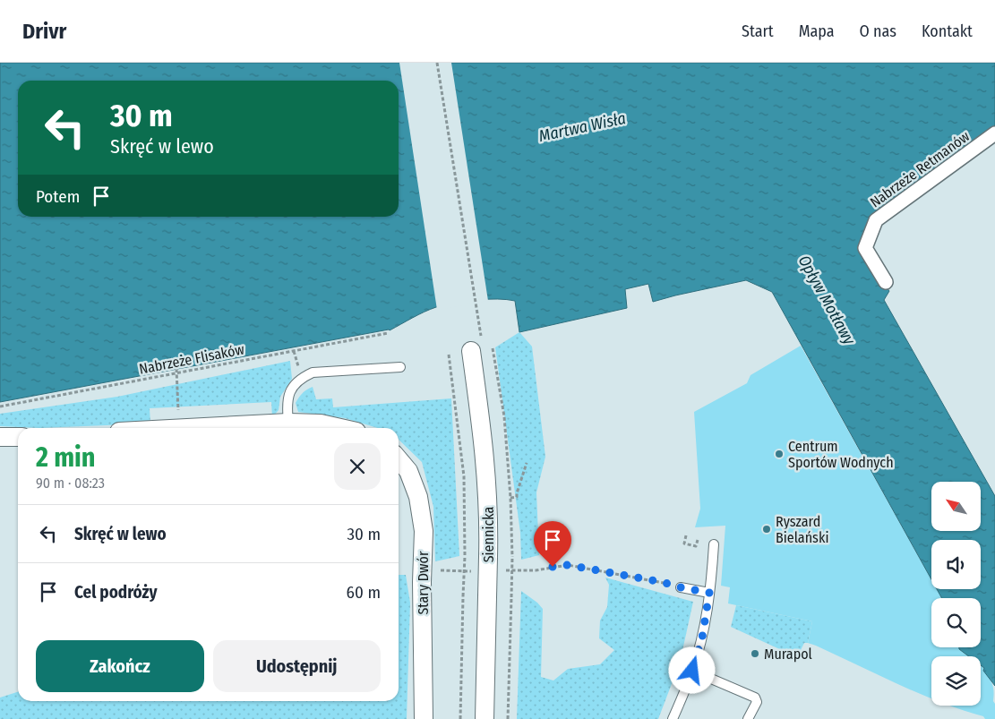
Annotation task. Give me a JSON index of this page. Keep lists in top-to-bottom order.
{
  "streets": {
    "street": ["Nabrzeże Retmanów", "Siennicka", "Stary Dwór"],
    "path": ["Nabrzeże Flisaków"]
  },
  "water": ["Martwa Wisła", "Opływ Motławy"],
  "places": ["Centrum Sportów Wodnych", "Ryszard Bielański", "Murapol"],
  "north": "top left",
  "page": {
    "header": "Drivr",
    "nav": [
      "Start",
      "Mapa",
      "O nas",
      "Kontakt"
    ],
    "turn": ["30 m", "Skręć w lewo"],
    "then": "Potem",
    "heading": ["2 min", "90 m · 08:23"],
    "list": [
      {
        "name": "Skręć w lewo",
        "value": "30 m"
      },
      {
        "name": "Cel podróży",
        "value": "60 m"
      }
    ],
    "buttons": ["Zakończ", "Udostępnij"]
  }
}
